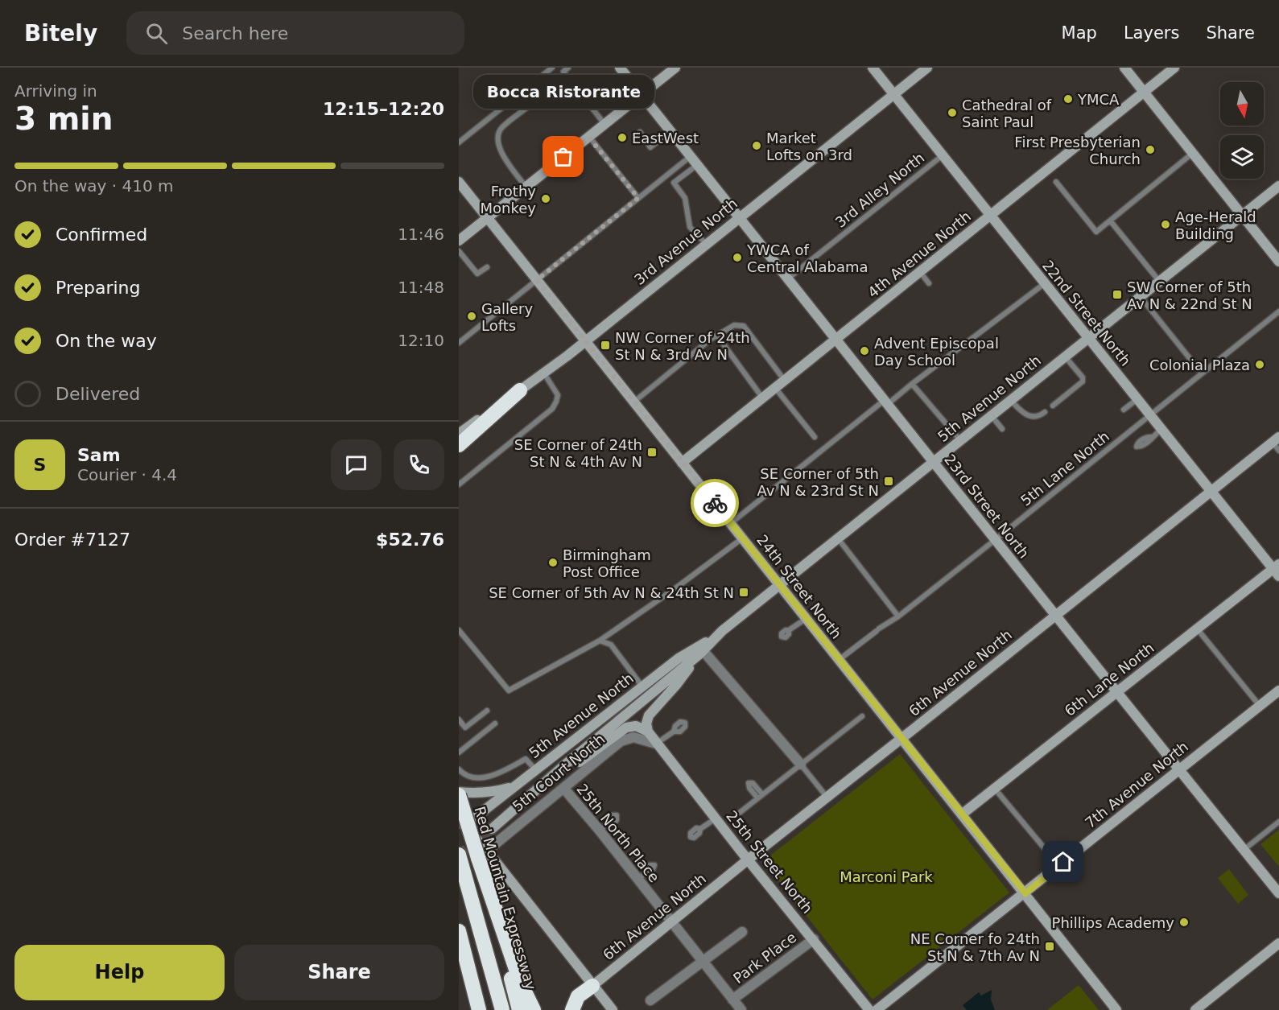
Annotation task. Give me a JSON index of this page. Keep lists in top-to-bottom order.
{
  "streets": {
    "highway": ["Red Mountain Expressway"],
    "main road": [
      "3rd Avenue North",
      "4th Avenue North",
      "22nd Street North",
      "5th Avenue North",
      "23rd Street North",
      "24th Street North",
      "6th Avenue North",
      "6th Lane North",
      "7th Avenue North",
      "25th Street North"
    ],
    "street": ["5th Court North", "25th North Place", "Park Place"],
    "lane": ["3rd Alley North", "5th Lane North"]
  },
  "crossings": [
    ["3rd Alley North", "22nd Street North"],
    ["3rd Alley North", "23rd Street North"],
    ["3rd Avenue North", "22nd Street North"],
    ["3rd Avenue North", "23rd Street North"],
    ["3rd Avenue North", "24th Street North"],
    ["4th Avenue North", "22nd Street North"],
    ["4th Avenue North", "23rd Street North"],
    ["4th Avenue North", "24th Street North"],
    ["22nd Street North", "5th Avenue North"],
    ["22nd Street North", "5th Lane North"],
    ["22nd Street North", "6th Avenue North"],
    ["22nd Street North", "6th Lane North"],
    ["5th Avenue North", "23rd Street North"],
    ["5th Avenue North", "24th Street North"],
    ["5th Avenue North", "25th Street North"],
    ["5th Lane North", "23rd Street North"],
    ["5th Lane North", "24th Street North"],
    ["23rd Street North", "6th Avenue North"],
    ["23rd Street North", "6th Lane North"],
    ["23rd Street North", "7th Avenue North"],
    ["24th Street North", "6th Avenue North"],
    ["24th Street North", "6th Lane North"],
    ["24th Street North", "7th Avenue North"],
    ["6th Avenue North", "25th North Place"],
    ["6th Avenue North", "25th Street North"],
    ["5th Court North", "25th North Place"],
    ["5th Court North", "25th Street North"],
    ["5th Court North", "Red Mountain Expressway"],
    ["25th North Place", "Park Place"],
    ["25th Street North", "Park Place"]
  ],
  "parks": ["Marconi Park"],
  "places": {
    "other": [
      "YMCA",
      "Cathedral of Saint Paul",
      "EastWest",
      "Market Lofts on 3rd",
      "First Presbyterian Church",
      "Bocca Ristorante",
      "Frothy Monkey",
      "Age-Herald Building",
      "YWCA of Central Alabama",
      "Gallery Lofts",
      "Advent Episcopal Day School",
      "Colonial Plaza",
      "Birmingham Post Office",
      "Phillips Academy"
    ],
    "transit": [
      "SW Corner of 5th Av N & 22nd St N",
      "NW Corner of 24th St N & 3rd Av N",
      "SE Corner of 24th St N & 4th Av N",
      "SE Corner of 5th Av N & 23rd St N",
      "SE Corner of 5th Av N & 24th St N",
      "NE Corner fo 24th St N & 7th Av N"
    ]
  },
  "north": "bottom",
  "page": {
    "header": "Bitely",
    "search": "Search here",
    "nav": ["Map", "Layers", "Share"],
    "heading": ["3 min", "Arriving in", "12:15–12:20"],
    "panel": [
      "Sam",
      "Courier · 4.4",
      "Order #7127",
      "$52.76"
    ],
    "bubble": "Bocca Ristorante",
    "bar": "On the way · 410 m",
    "list": [
      ["Confirmed", "11:46"],
      ["Preparing", "11:48"],
      ["On the way", "12:10"],
      "Delivered"
    ],
    "round": "S",
    "buttons": ["Help", "Share"]
  }
}
